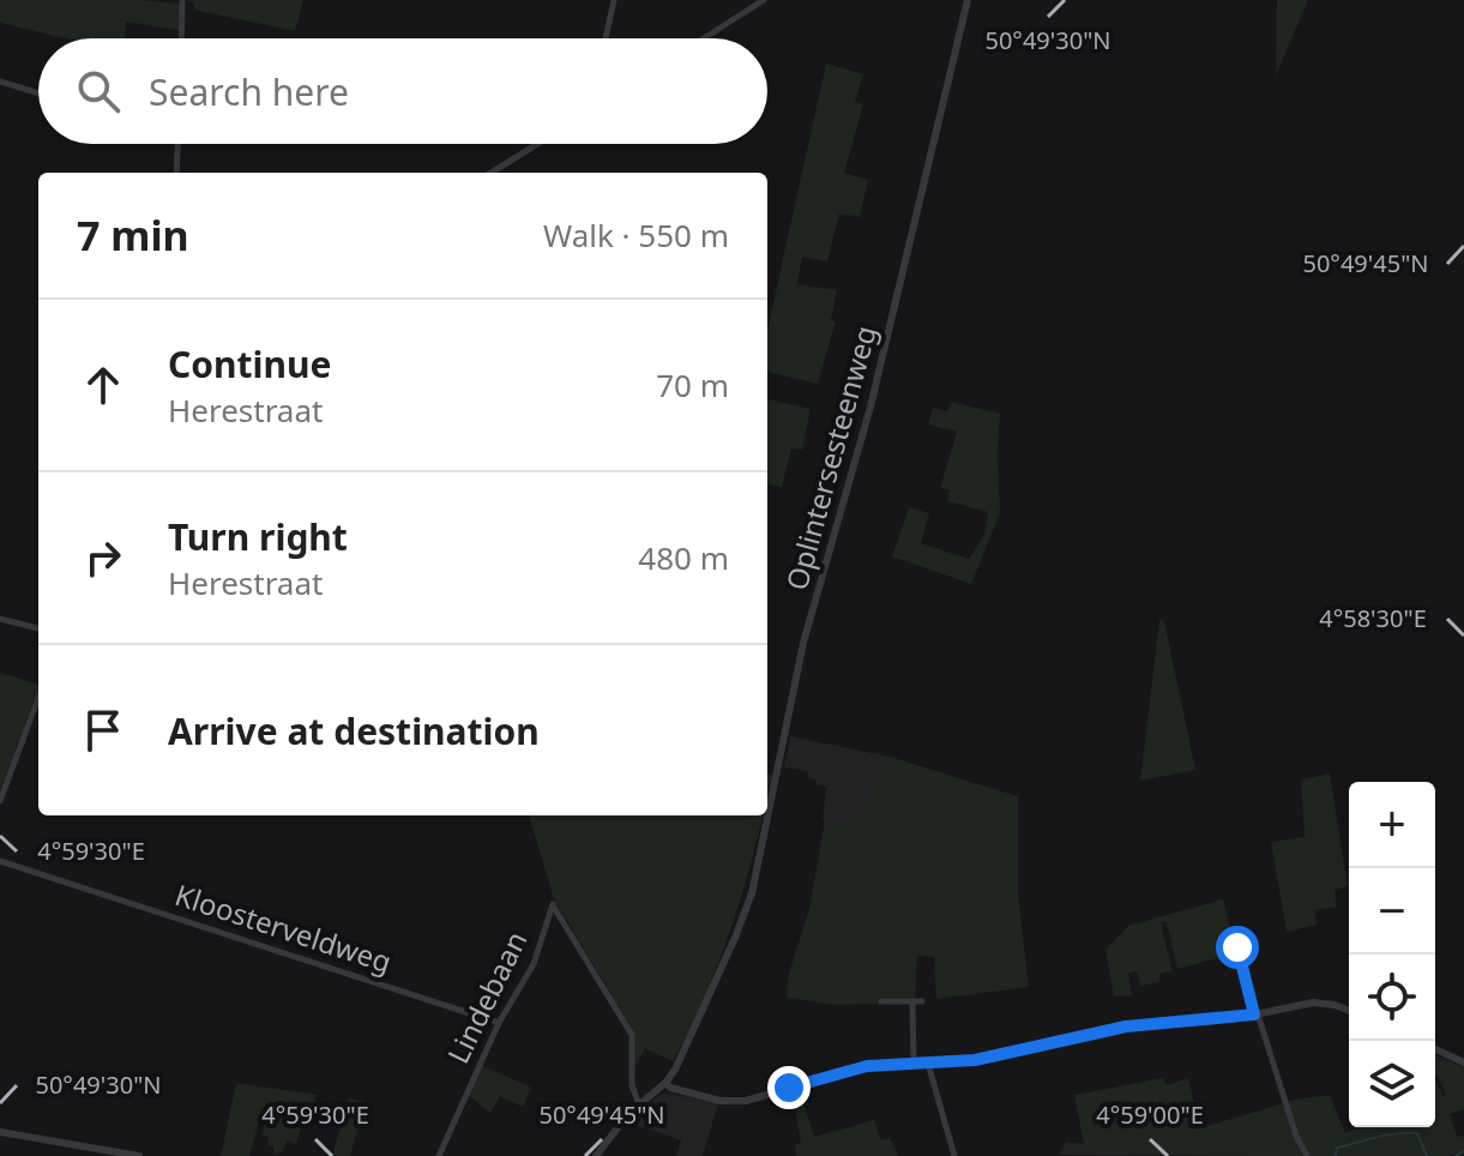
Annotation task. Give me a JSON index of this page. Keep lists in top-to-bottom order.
{
  "streets": {
    "street": ["Oplintersesteenweg", "Kloosterveldweg", "Lindebaan"]
  },
  "crossings": [
    ["Kloosterveldweg", "Lindebaan"]
  ],
  "page": {
    "search": "Search here",
    "heading": ["7 min", "Walk · 550 m"],
    "list": [
      ["Continue", "Herestraat", "70 m"],
      ["Turn right", "Herestraat", "480 m"],
      "Arrive at destination"
    ],
    "map_buttons": ["+", "−"]
  },
  "coordinates": [
    "50°49'30\"N",
    "50°49'45\"N",
    "4°58'30\"E",
    "4°59'30\"E",
    "4°59'00\"E"
  ]
}
